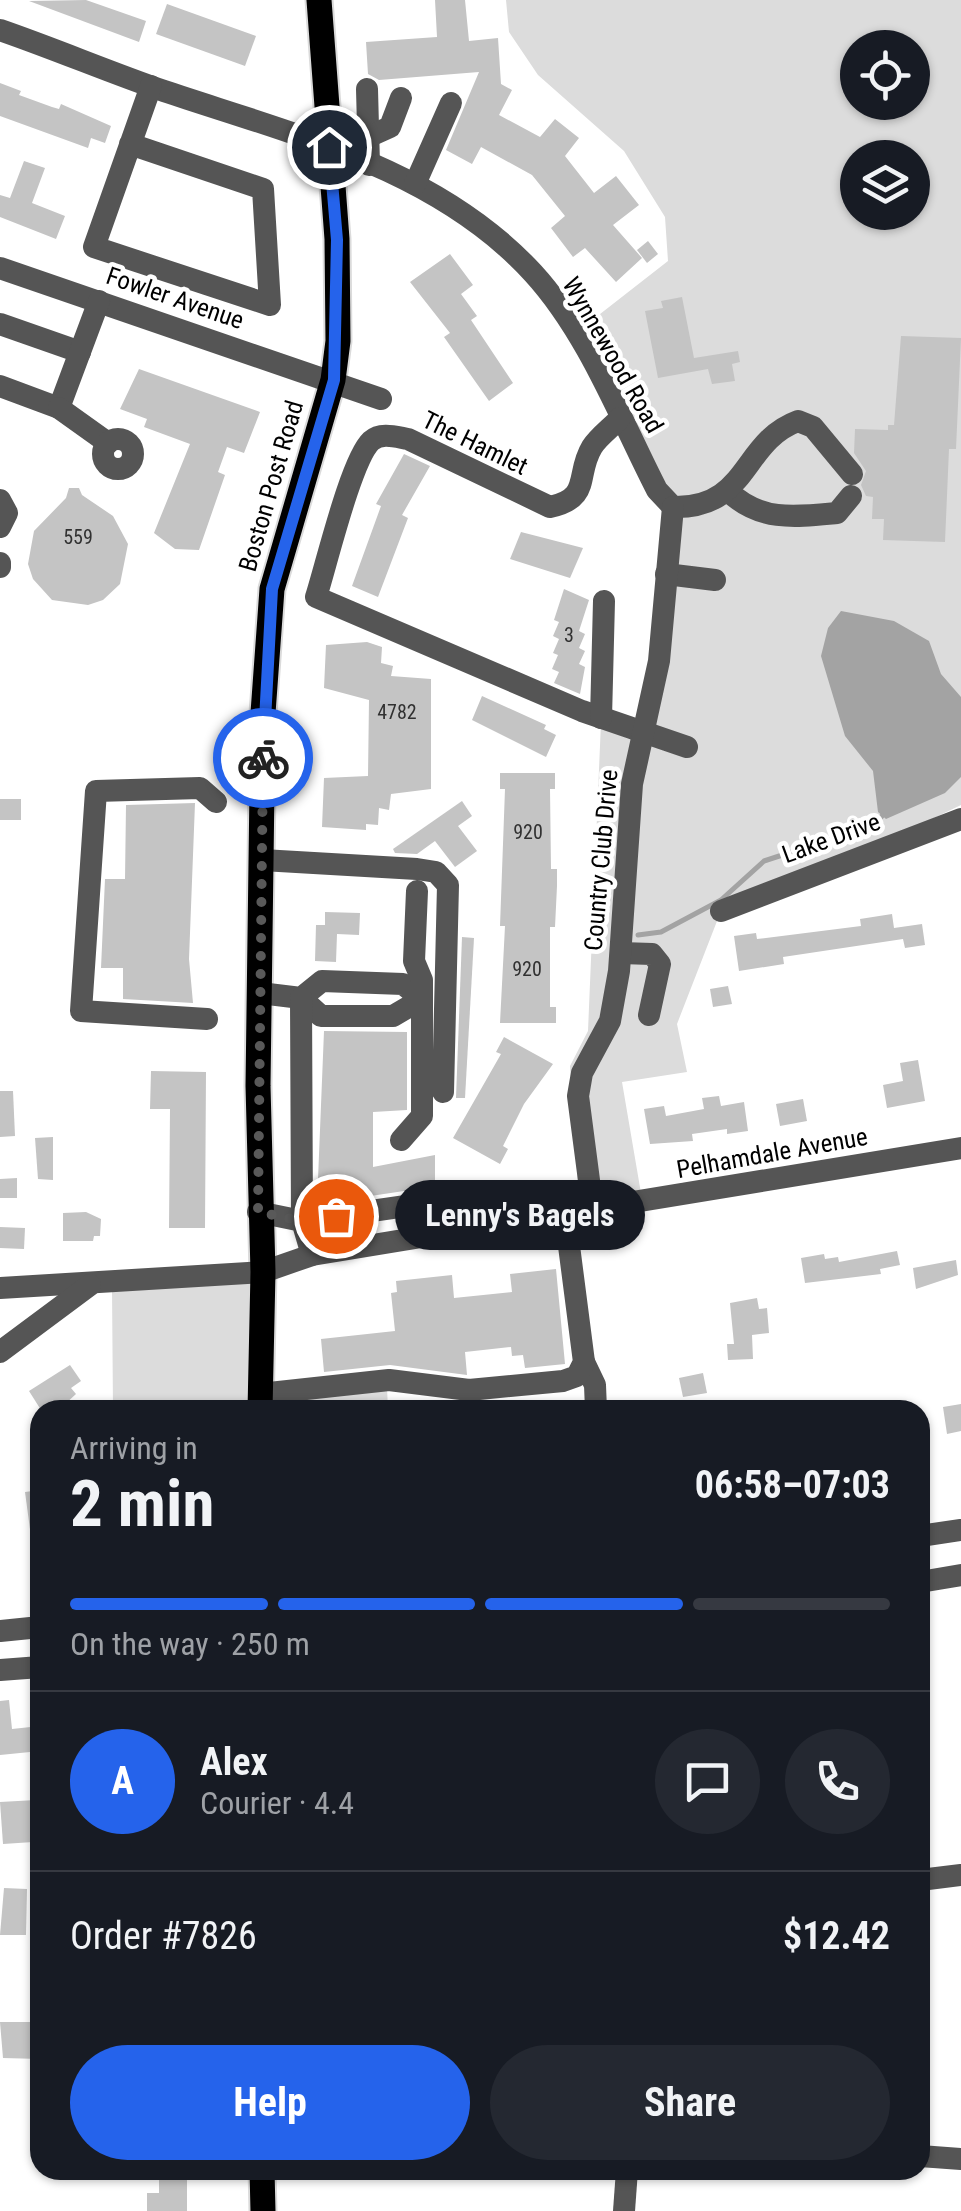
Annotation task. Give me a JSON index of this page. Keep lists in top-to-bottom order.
{
  "streets": {
    "main road": ["Boston Post Road"],
    "street": [
      "Fowler Avenue",
      "Wynnewood Road",
      "The Hamlet",
      "Lake Drive",
      "Country Club Drive",
      "Pelhamdale Avenue"
    ]
  },
  "crossings": [
    ["Fowler Avenue", "Boston Post Road"],
    ["Wynnewood Road", "The Hamlet"],
    ["Wynnewood Road", "Boston Post Road"],
    ["Wynnewood Road", "Country Club Drive"],
    ["The Hamlet", "Country Club Drive"],
    ["Boston Post Road", "Pelhamdale Avenue"],
    ["Country Club Drive", "Pelhamdale Avenue"]
  ],
  "places": ["Lenny's Bagels"],
  "house_numbers": [
    "559",
    "3",
    "4782",
    "920",
    "920"
  ],
  "page": {
    "bubble": "Lenny's Bagels",
    "heading": ["2 min", "Arriving in", "06:58–07:03"],
    "panel": [
      "Alex",
      "Courier · 4.4",
      "Order #7826",
      "$12.42"
    ],
    "bar": "On the way · 250 m",
    "round": "A",
    "buttons": ["Help", "Share"]
  }
}
